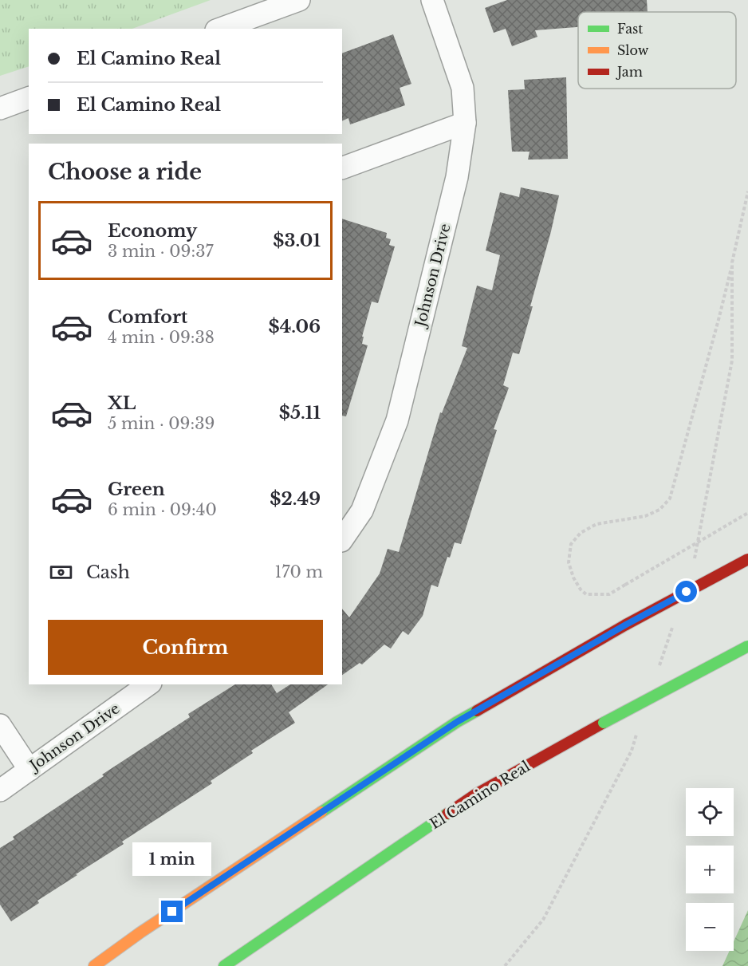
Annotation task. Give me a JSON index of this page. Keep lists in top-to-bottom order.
{
  "streets": {
    "highway": ["El Camino Real"],
    "street": ["Johnson Drive"]
  },
  "legend": ["Fast", "Slow", "Jam"],
  "page": {
    "banner": ["El Camino Real", "El Camino Real"],
    "heading": "Choose a ride",
    "list": [
      {
        "name": "Economy",
        "note": "3 min · 09:37",
        "value": "$3.01"
      },
      {
        "name": "Comfort",
        "note": "4 min · 09:38",
        "value": "$4.06"
      },
      {
        "name": "XL",
        "note": "5 min · 09:39",
        "value": "$5.11"
      },
      {
        "name": "Green",
        "note": "6 min · 09:40",
        "value": "$2.49"
      }
    ],
    "pay": ["Cash", "170 m"],
    "buttons": "Confirm",
    "map_buttons": ["+", "−"],
    "bubble": "1 min"
  }
}
